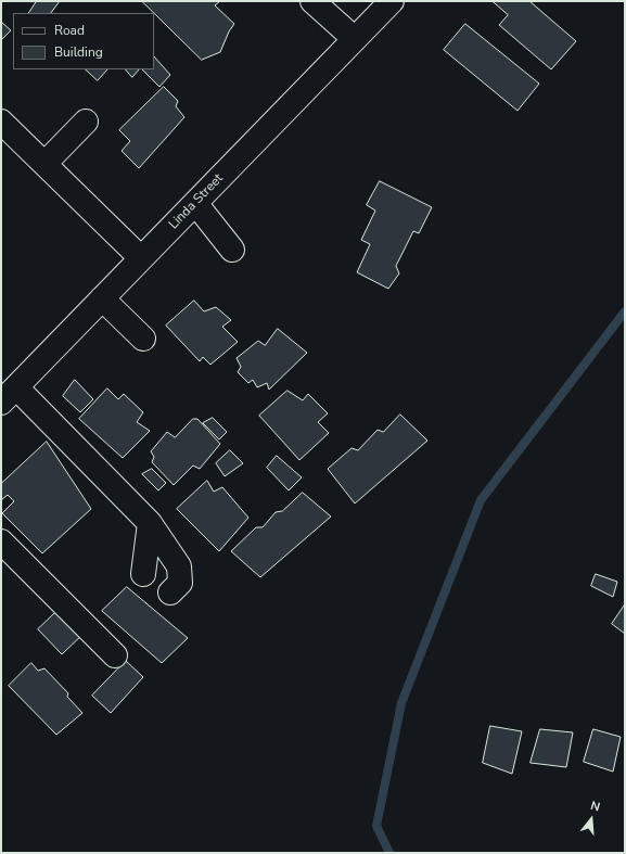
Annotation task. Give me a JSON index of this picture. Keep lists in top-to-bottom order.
{
  "streets": {
    "street": ["Linda Street"]
  },
  "legend": ["Road", "Building"],
  "north": "top"
}
